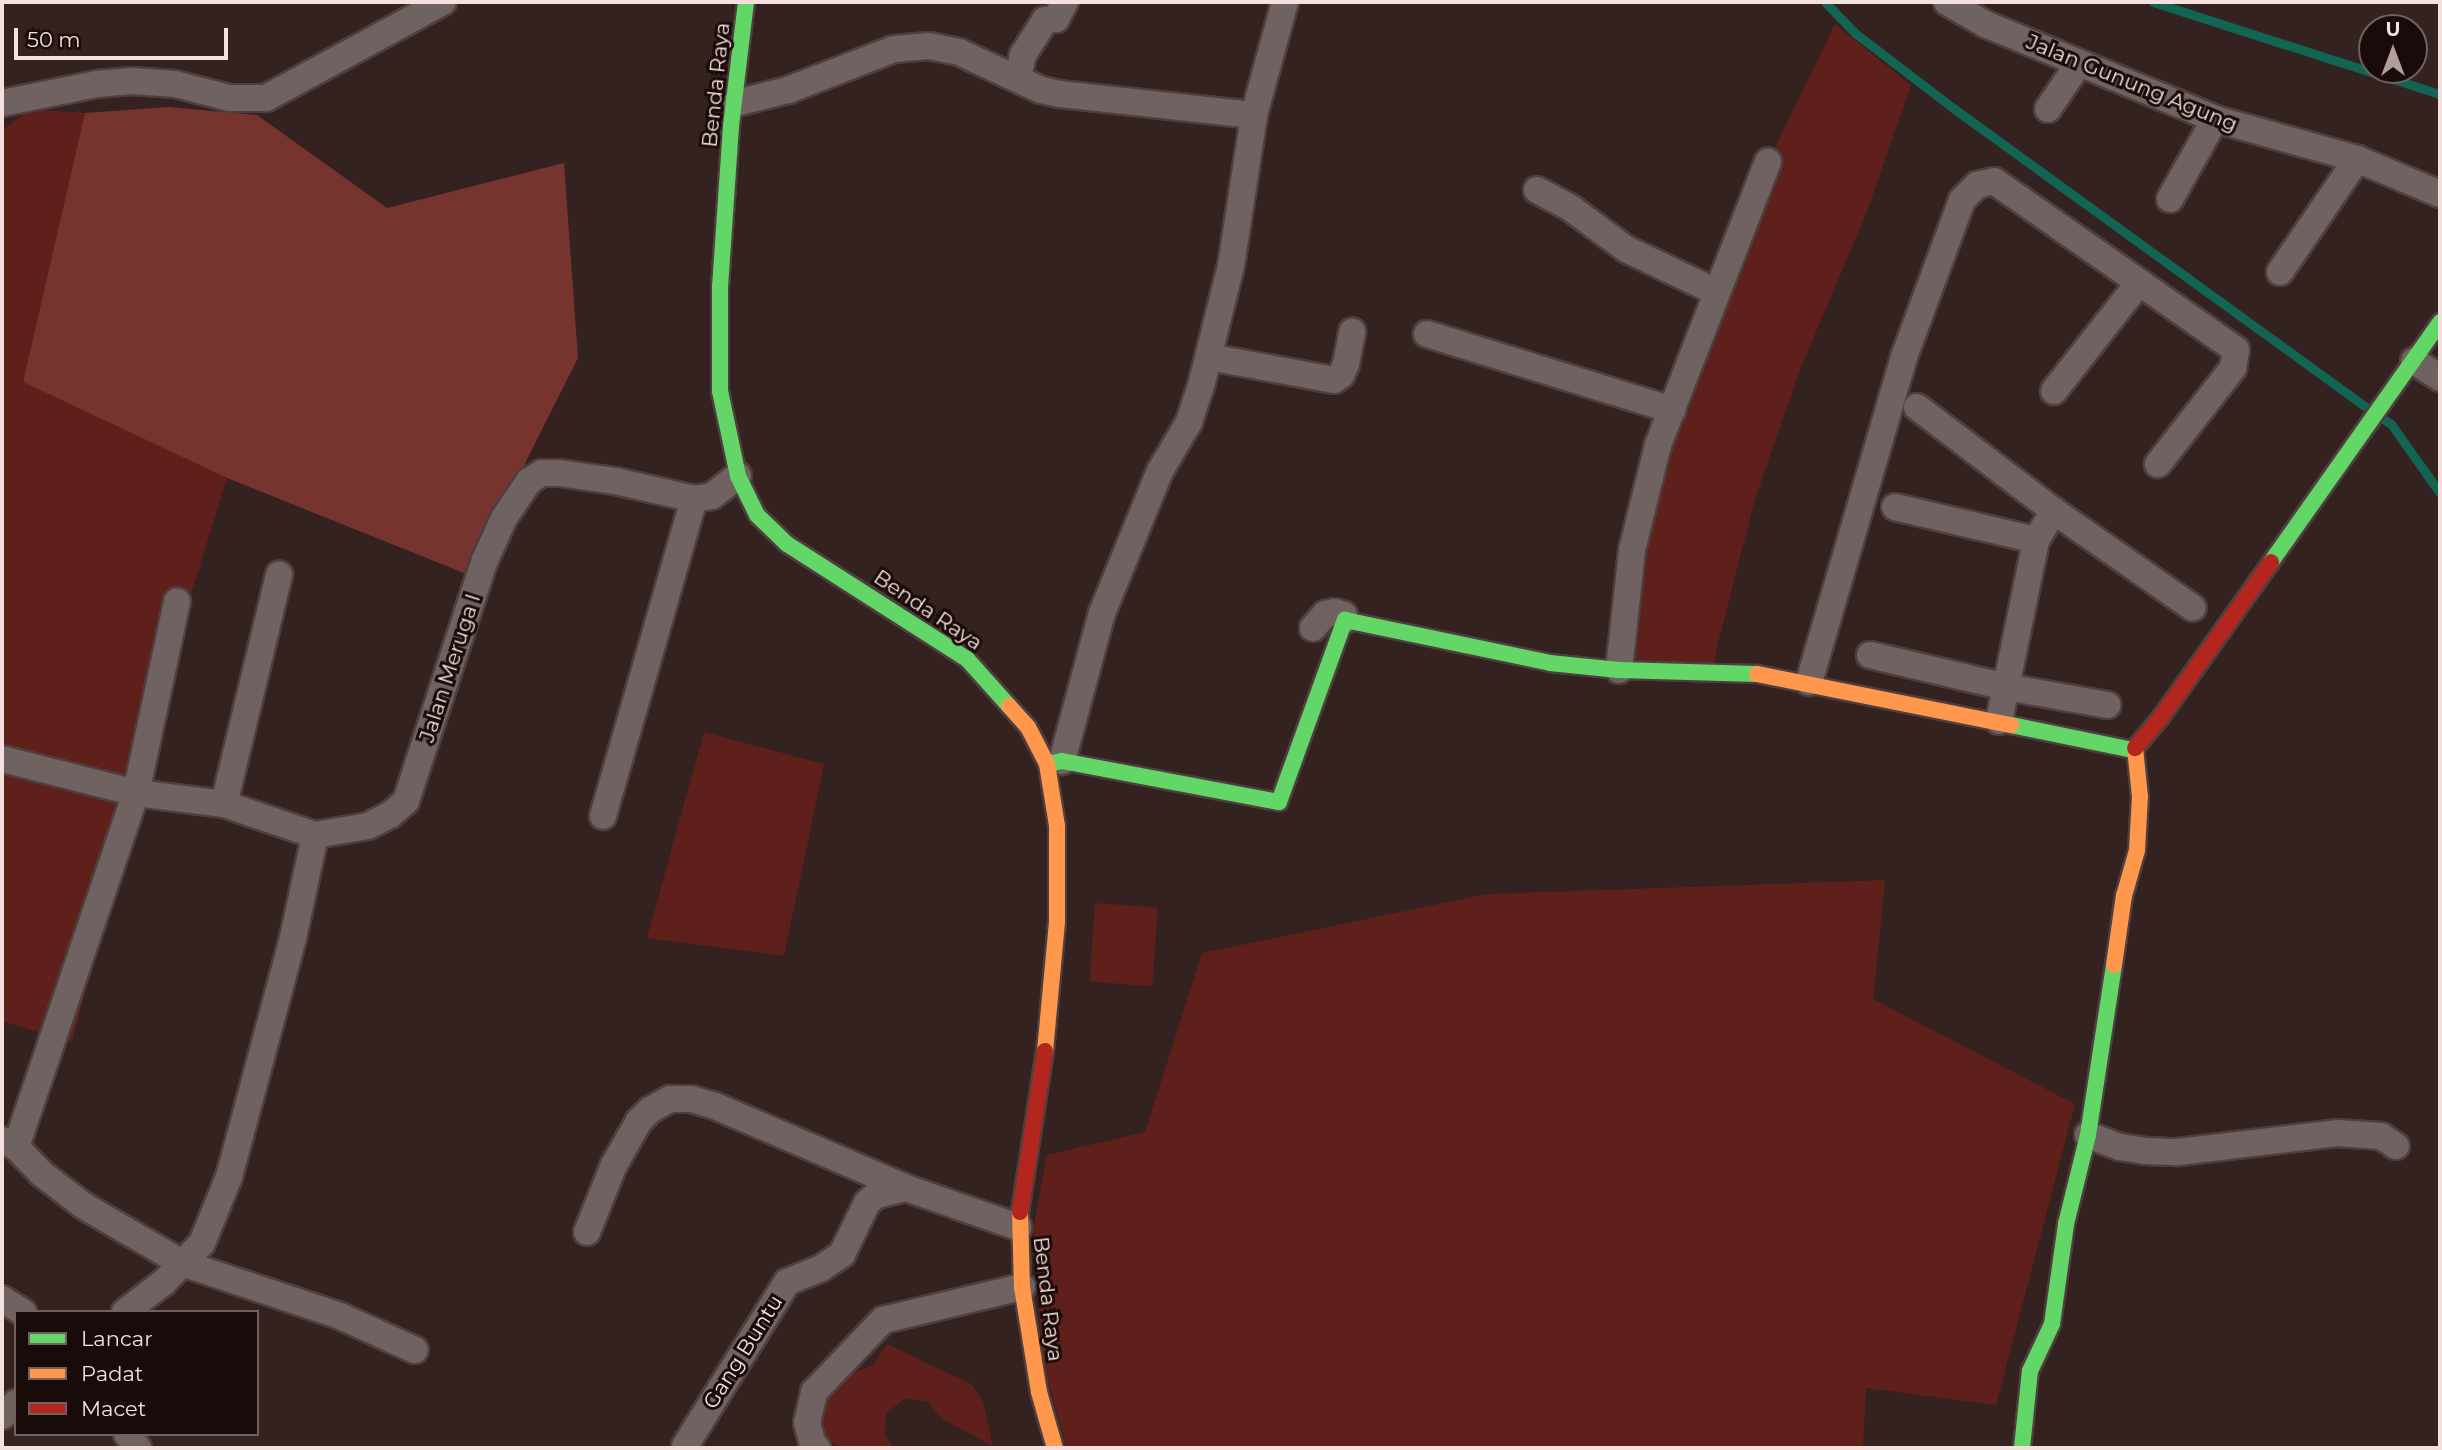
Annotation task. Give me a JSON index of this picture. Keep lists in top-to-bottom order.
{
  "streets": {
    "street": [
      "Jalan Gunung Agung",
      "Benda Raya",
      "Jalan Meruga I",
      "Gang Buntu"
    ]
  },
  "legend": ["Lancar", "Padat", "Macet"],
  "scale_bar": "50 m",
  "north": "top"
}
